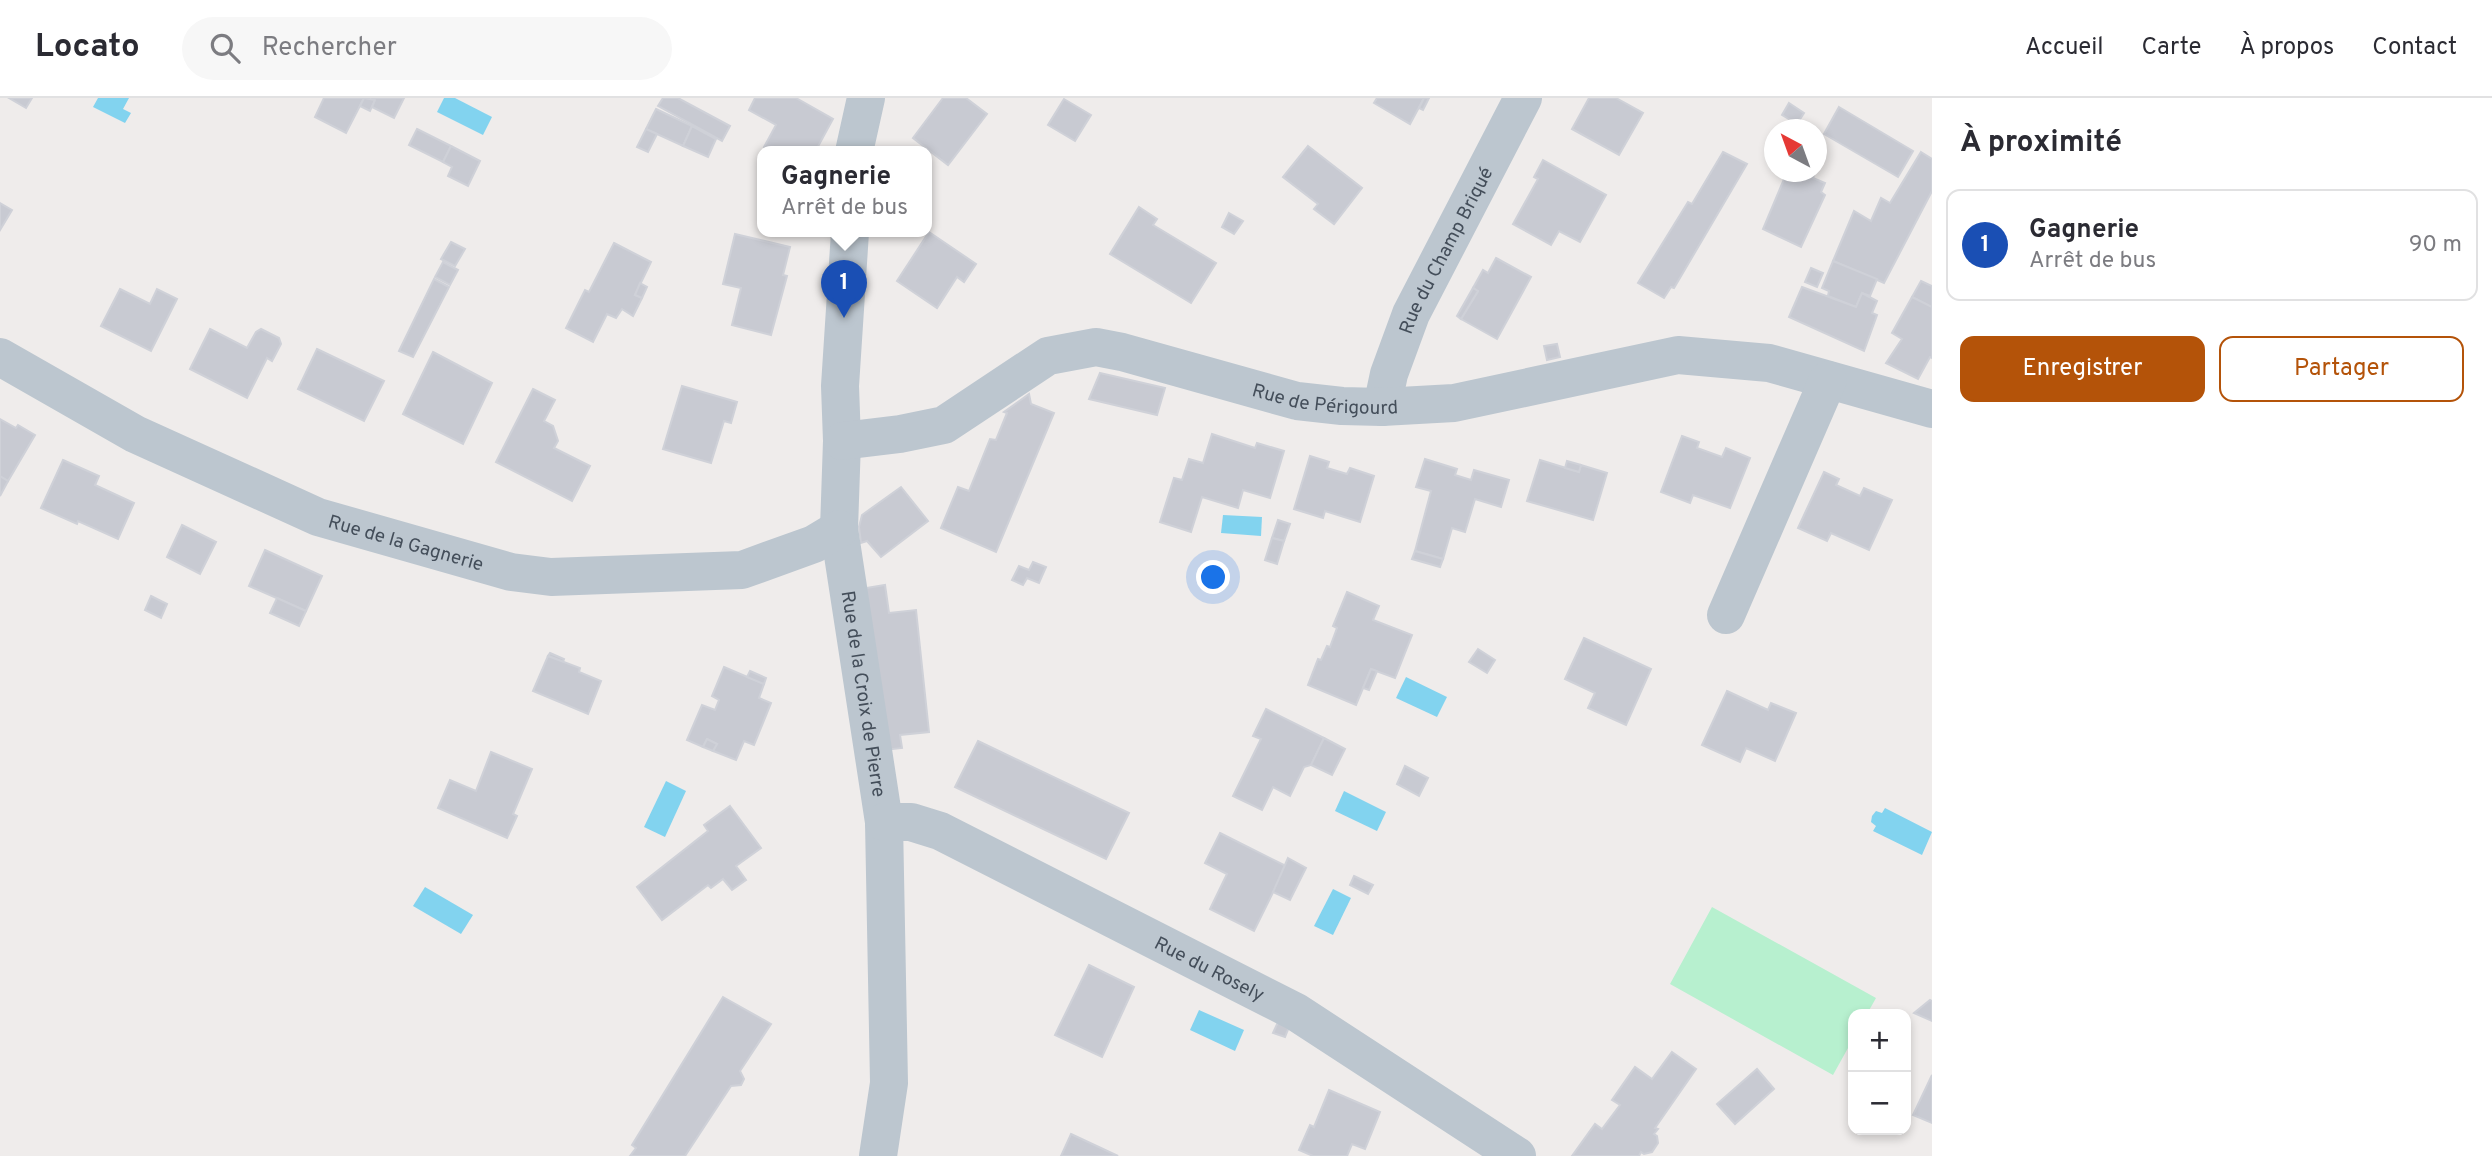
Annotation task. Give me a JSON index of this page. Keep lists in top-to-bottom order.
{
  "streets": {
    "street": [
      "Rue du Champ Briqué",
      "Rue de Périgourd",
      "Rue de la Gagnerie",
      "Rue de la Croix de Pierre",
      "Rue du Rosely"
    ]
  },
  "crossings": [
    ["Rue du Champ Briqué", "Rue de Périgourd"],
    ["Rue de Périgourd", "Rue de la Croix de Pierre"],
    ["Rue de la Gagnerie", "Rue de la Croix de Pierre"],
    ["Rue de la Croix de Pierre", "Rue du Rosely"]
  ],
  "north": "top left",
  "page": {
    "header": "Locato",
    "search": "Rechercher",
    "nav": [
      "Accueil",
      "Carte",
      "À propos",
      "Contact"
    ],
    "heading": "À proximité",
    "popup": ["Gagnerie", "Arrêt de bus"],
    "list": [
      {
        "mark": "1",
        "name": "Gagnerie",
        "note": "Arrêt de bus",
        "value": "90 m"
      }
    ],
    "pins": "1",
    "buttons": ["Enregistrer", "Partager"],
    "map_buttons": ["+", "−"]
  }
}
